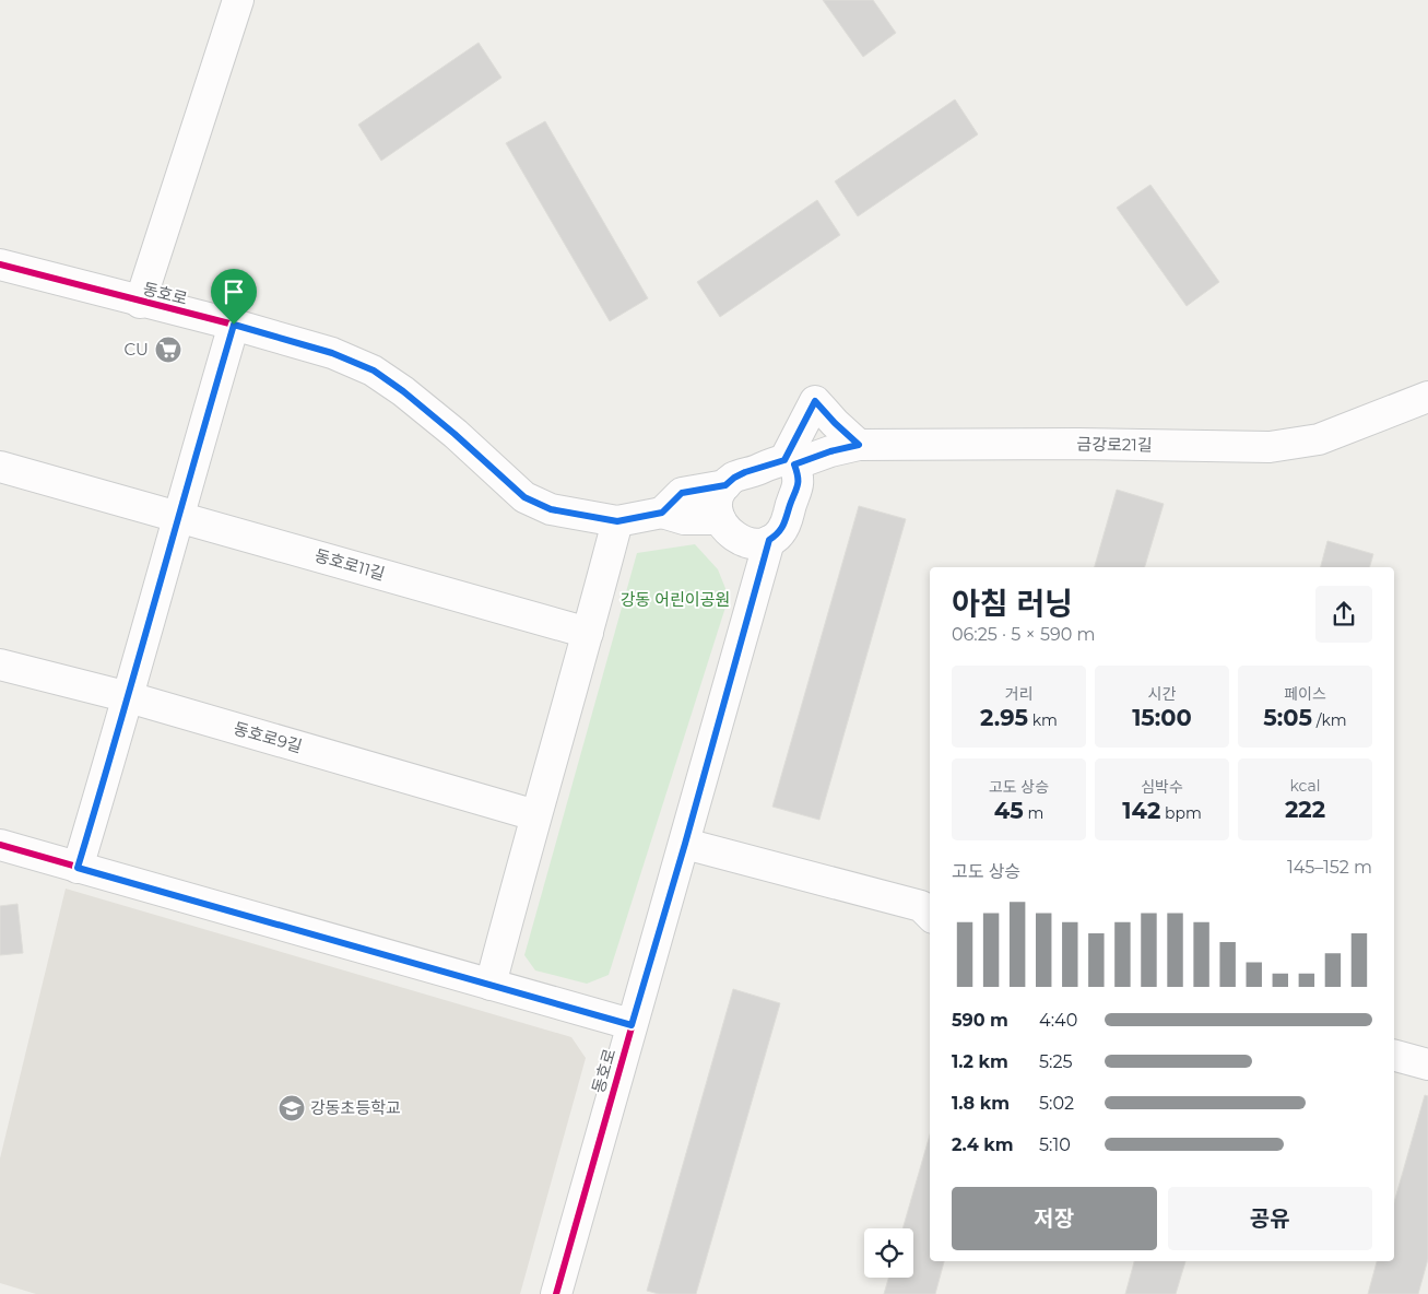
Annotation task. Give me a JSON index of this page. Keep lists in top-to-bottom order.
{
  "streets": {
    "street": [
      "동호로",
      "금강로21길",
      "동호로11길",
      "동호로9길"
    ]
  },
  "crossings": [
    ["동호로", "금강로21길"]
  ],
  "parks": ["강동 어린이공원"],
  "places": {
    "supermarket": ["CU"],
    "school or university": ["강동초등학교"]
  },
  "page": {
    "heading": ["아침 러닝", "06:25 · 5 × 590 m"],
    "stats": [
      ["거리", "2.95 km"],
      ["시간", "15:00"],
      ["페이스", "5:05 /km"],
      ["고도 상승", "45 m"],
      ["심박수", "142 bpm"],
      ["kcal", "222"]
    ],
    "chart": ["고도 상승", "145–152 m"],
    "list": [
      {
        "name": "590 m",
        "note": "4:40"
      },
      {
        "name": "1.2 km",
        "note": "5:25"
      },
      {
        "name": "1.8 km",
        "note": "5:02"
      },
      {
        "name": "2.4 km",
        "note": "5:10"
      }
    ],
    "buttons": ["저장", "공유"]
  }
}
